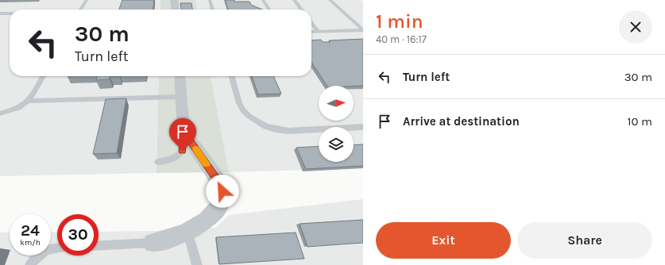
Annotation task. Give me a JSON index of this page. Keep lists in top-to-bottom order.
{
  "north": "right",
  "page": {
    "heading": ["1 min", "40 m · 16:17"],
    "turn": ["30 m", "Turn left"],
    "list": [
      {
        "name": "Turn left",
        "value": "30 m"
      },
      {
        "name": "Arrive at destination",
        "value": "10 m"
      }
    ],
    "speed": "24 km/h",
    "limit": "30",
    "buttons": ["Exit", "Share"]
  }
}
